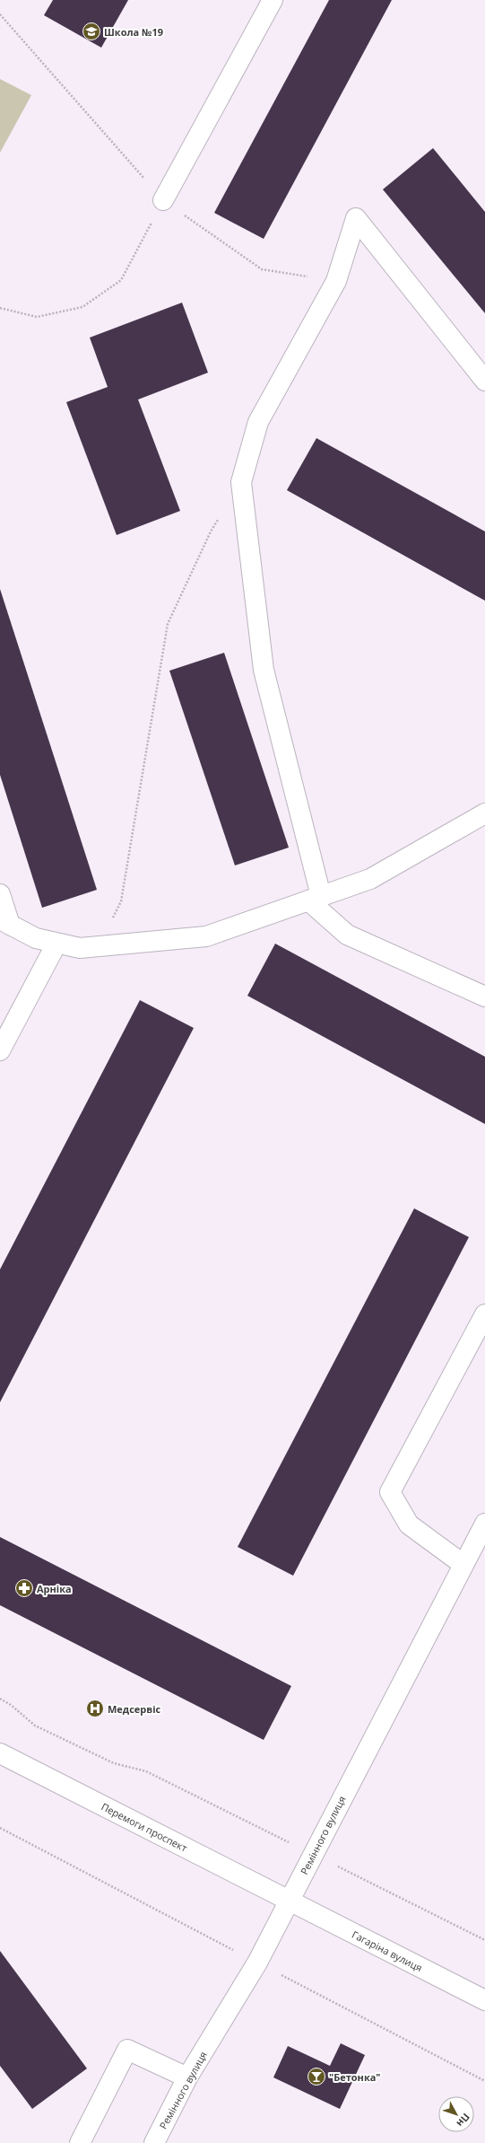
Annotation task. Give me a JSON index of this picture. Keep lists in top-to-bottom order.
{
  "streets": {
    "street": ["Перемоги проспект", "Ремінного вулиця", "Гагаріна вулиця"]
  },
  "crossings": [
    ["Перемоги проспект", "Ремінного вулиця"],
    ["Перемоги проспект", "Гагаріна вулиця"],
    ["Ремінного вулиця", "Гагаріна вулиця"]
  ],
  "places": {
    "school or university": ["Школа №19"],
    "pharmacy": ["Арніка"],
    "hospital": ["Медсервіс"],
    "bar": ["\"Бетонка\""]
  },
  "north": "bottom right"
}
